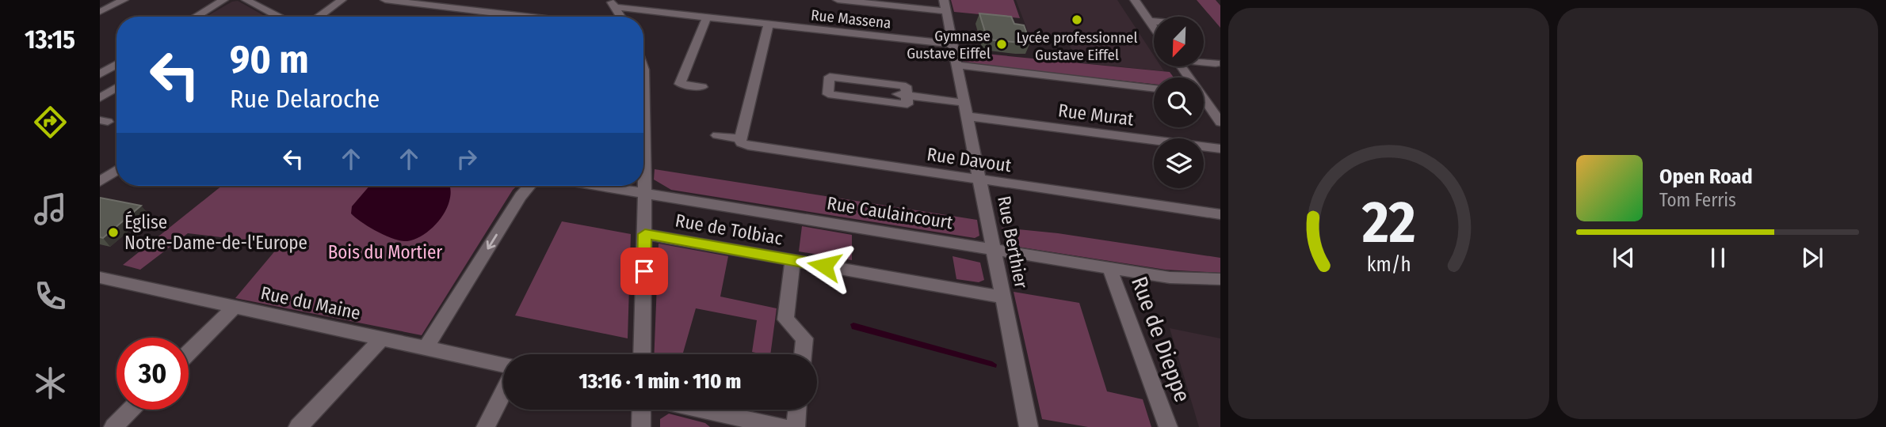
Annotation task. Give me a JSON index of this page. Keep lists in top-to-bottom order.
{
  "streets": {
    "street": [
      "Rue Massena",
      "Rue Murat",
      "Rue Davout",
      "Rue Caulaincourt",
      "Rue de Tolbiac",
      "Rue Berthier",
      "Rue du Maine",
      "Rue de Dieppe"
    ]
  },
  "crossings": [
    ["Rue Massena", "Rue Berthier"],
    ["Rue Murat", "Rue Berthier"],
    ["Rue Davout", "Rue Berthier"],
    ["Rue Caulaincourt", "Rue Berthier"],
    ["Rue Caulaincourt", "Rue de Dieppe"],
    ["Rue de Tolbiac", "Rue Berthier"]
  ],
  "parks": ["Bois du Mortier"],
  "places": ["Lycée professionnel Gustave Eiffel", "Gymnase Gustave Eiffel", "Église Notre-Dame-de-l'Europe"],
  "north": "bottom left",
  "page": {
    "tabs": "13:15",
    "turn": ["90 m", "Rue Delaroche"],
    "song": ["Open Road", "Tom Ferris"],
    "limit": "30",
    "trip": "13:16 · 1 min · 110 m",
    "gauge": ["22", "km/h"]
  }
}
